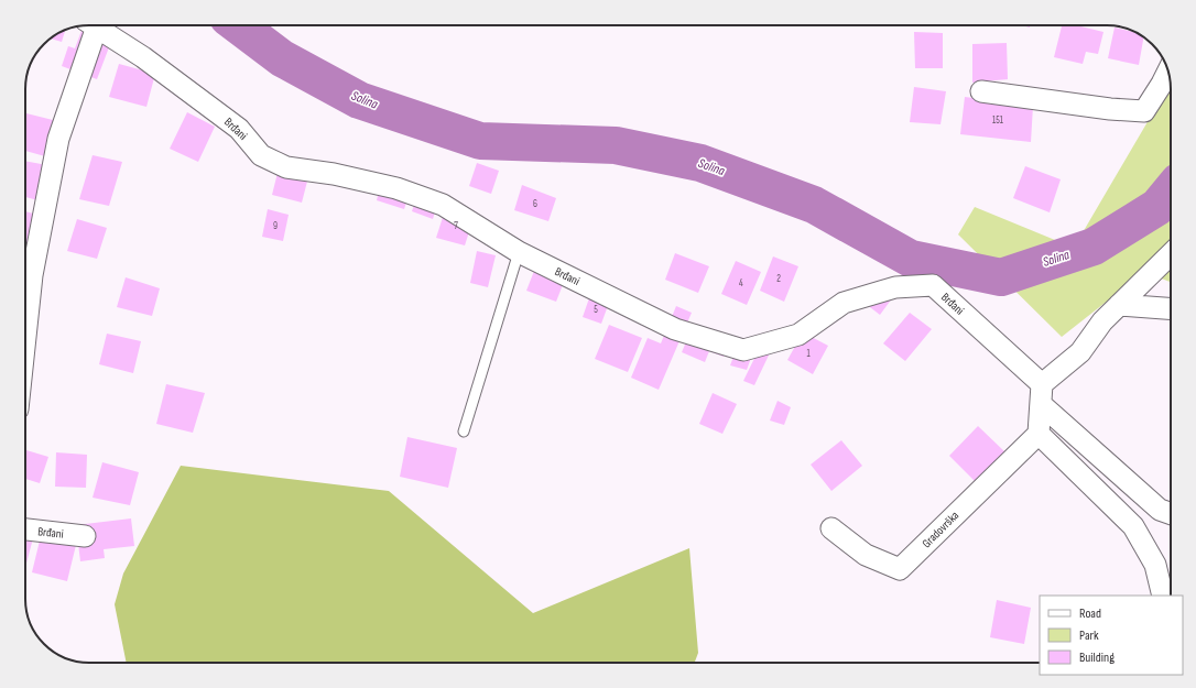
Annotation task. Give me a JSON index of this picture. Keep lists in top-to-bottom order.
{
  "streets": {
    "street": ["Brđani", "Gradovrška"]
  },
  "water": ["Solina"],
  "house_numbers": [
    "151",
    "6",
    "9",
    "7",
    "2",
    "4",
    "5",
    "1"
  ],
  "legend": ["Road", "Park", "Building"]
}
